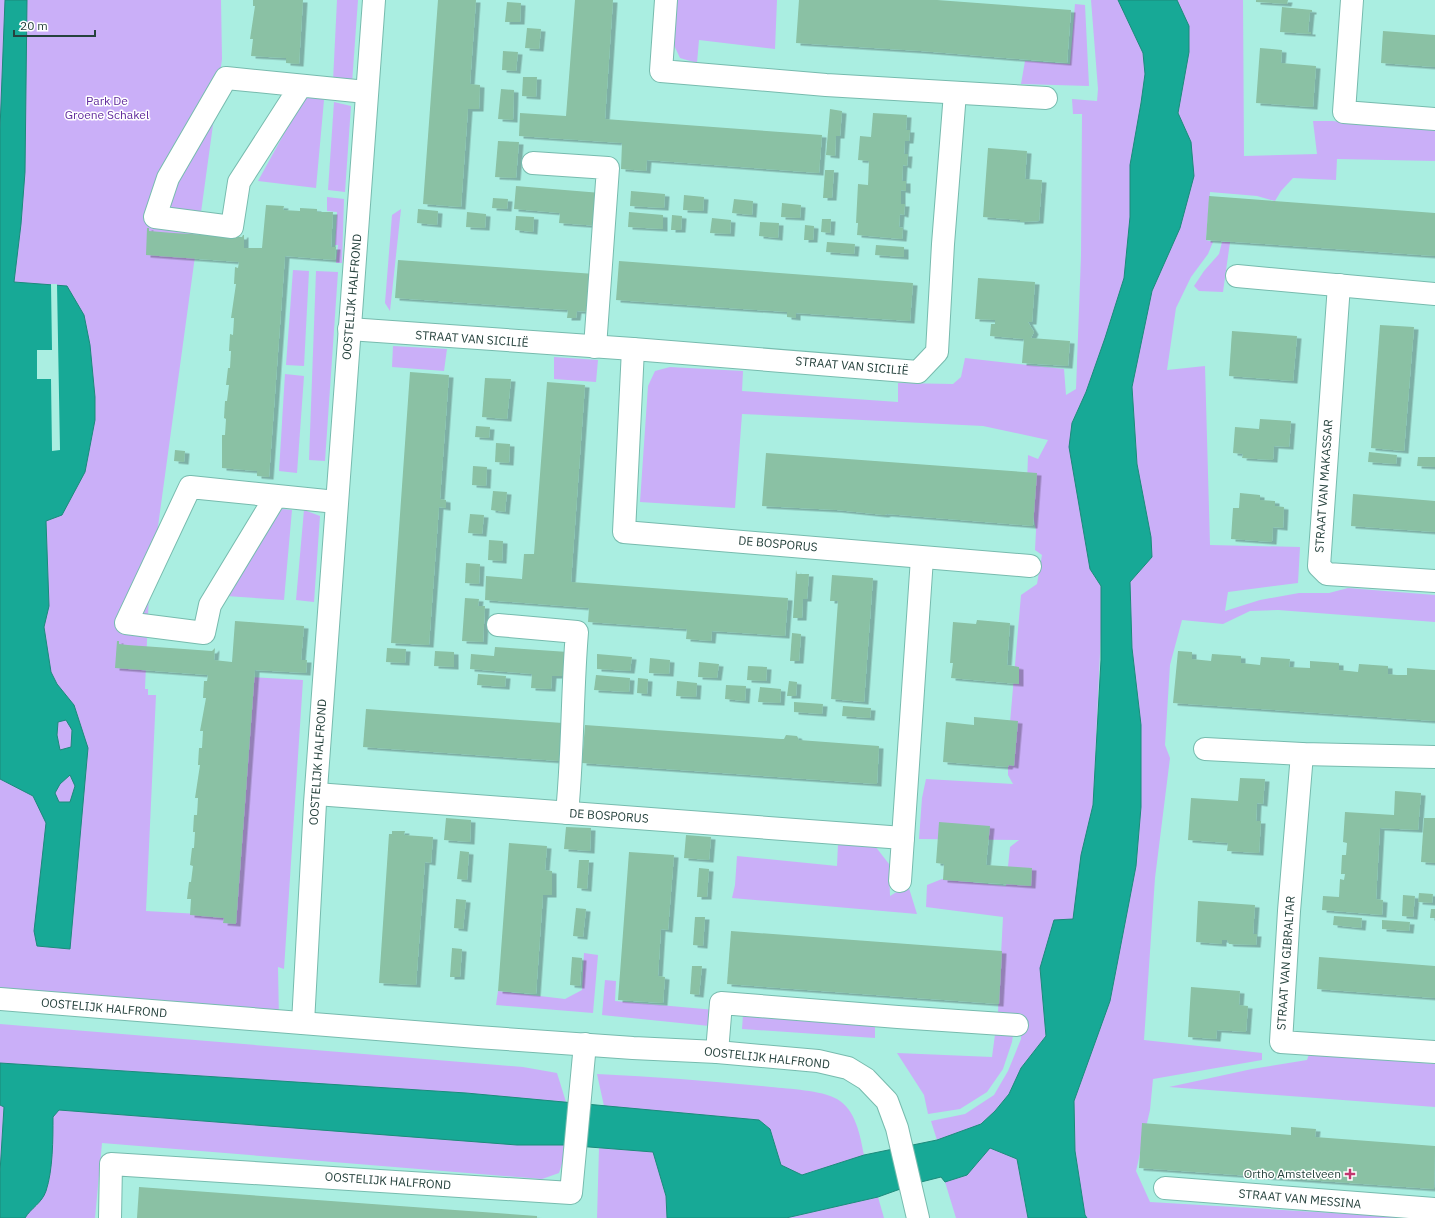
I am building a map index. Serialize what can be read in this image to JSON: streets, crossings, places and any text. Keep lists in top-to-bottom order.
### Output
{
  "streets": {
    "street": [
      "OOSTELIJK HALFROND",
      "STRAAT VAN SICILIË",
      "STRAAT VAN MAKASSAR",
      "DE BOSPORUS",
      "STRAAT VAN GIBRALTAR",
      "STRAAT VAN MESSINA"
    ]
  },
  "crossings": [
    ["OOSTELIJK HALFROND", "STRAAT VAN SICILIË"],
    ["OOSTELIJK HALFROND", "DE BOSPORUS"],
    ["STRAAT VAN SICILIË", "DE BOSPORUS"]
  ],
  "parks": ["Park De Groene Schakel"],
  "places": {
    "health": ["Ortho Amstelveen"]
  },
  "scale_bar": "20 m"
}
